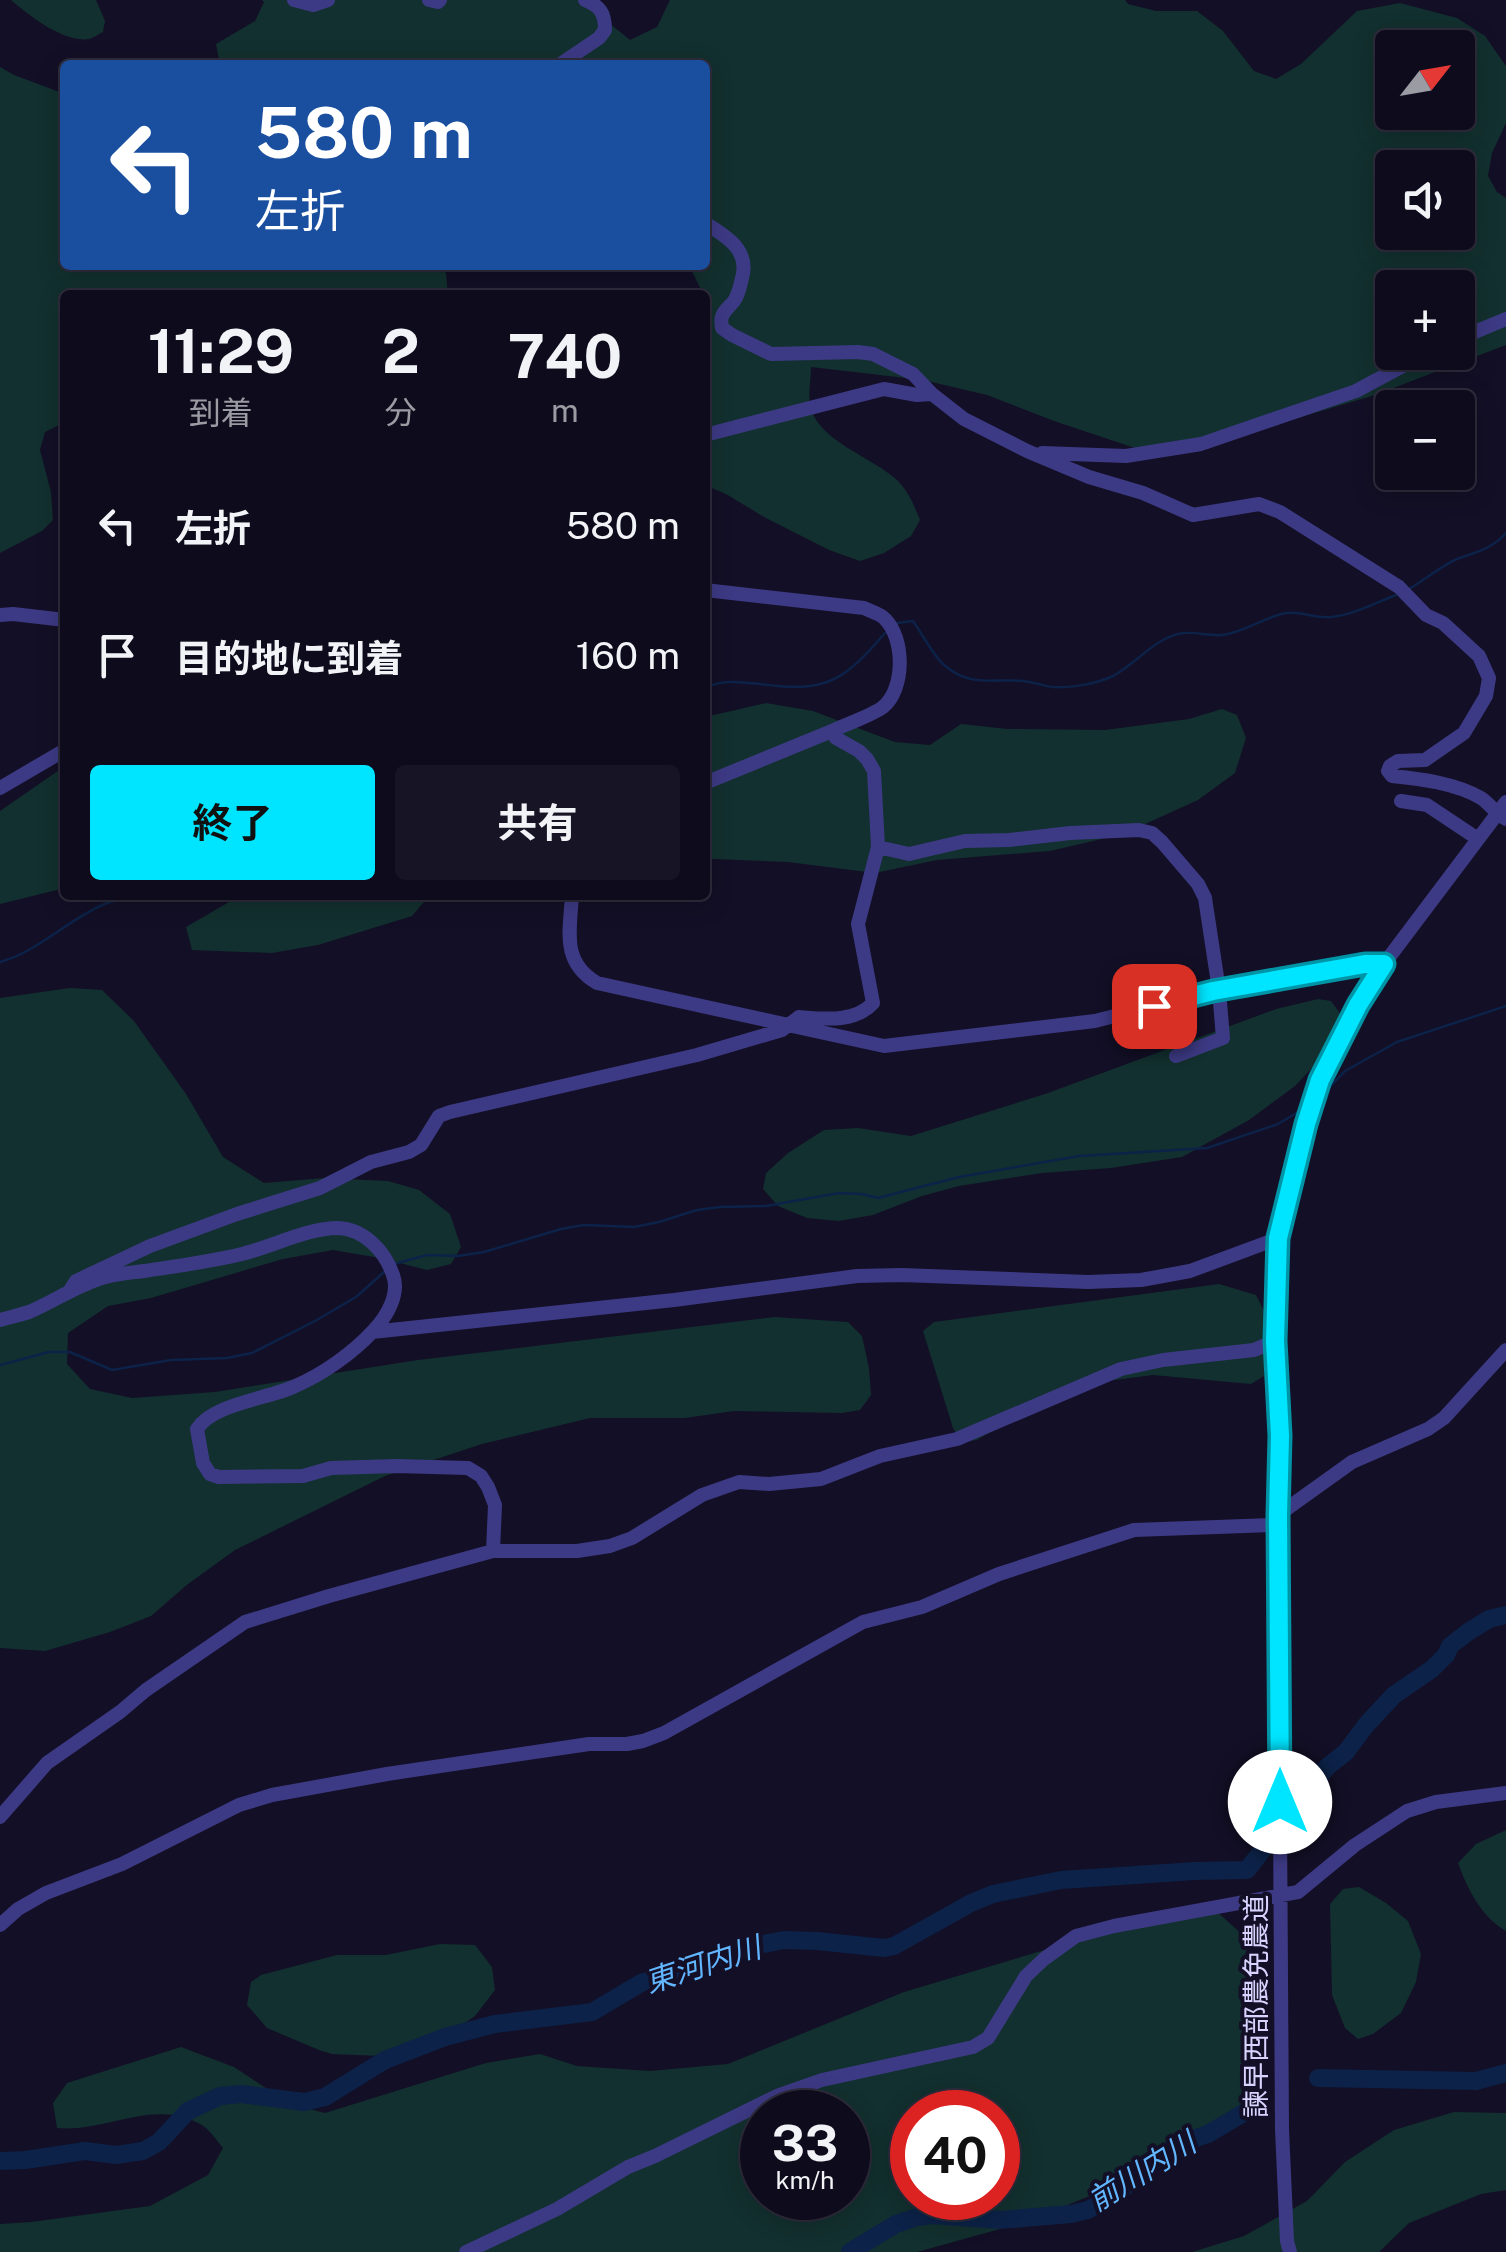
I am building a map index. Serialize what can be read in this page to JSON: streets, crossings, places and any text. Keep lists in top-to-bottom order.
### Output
{
  "streets": {
    "street": ["諫早西部農免農道"]
  },
  "water": ["東河内川", "前川内川"],
  "north": "top right",
  "page": {
    "map_buttons": ["+", "−"],
    "turn": ["580 m", "左折"],
    "eta": [
      "11:29",
      "到着",
      "2",
      "分",
      "740",
      "m"
    ],
    "list": [
      {
        "name": "左折",
        "value": "580 m"
      },
      {
        "name": "目的地に到着",
        "value": "160 m"
      }
    ],
    "buttons": ["終了", "共有"],
    "speed": "33 km/h",
    "limit": "40"
  }
}
